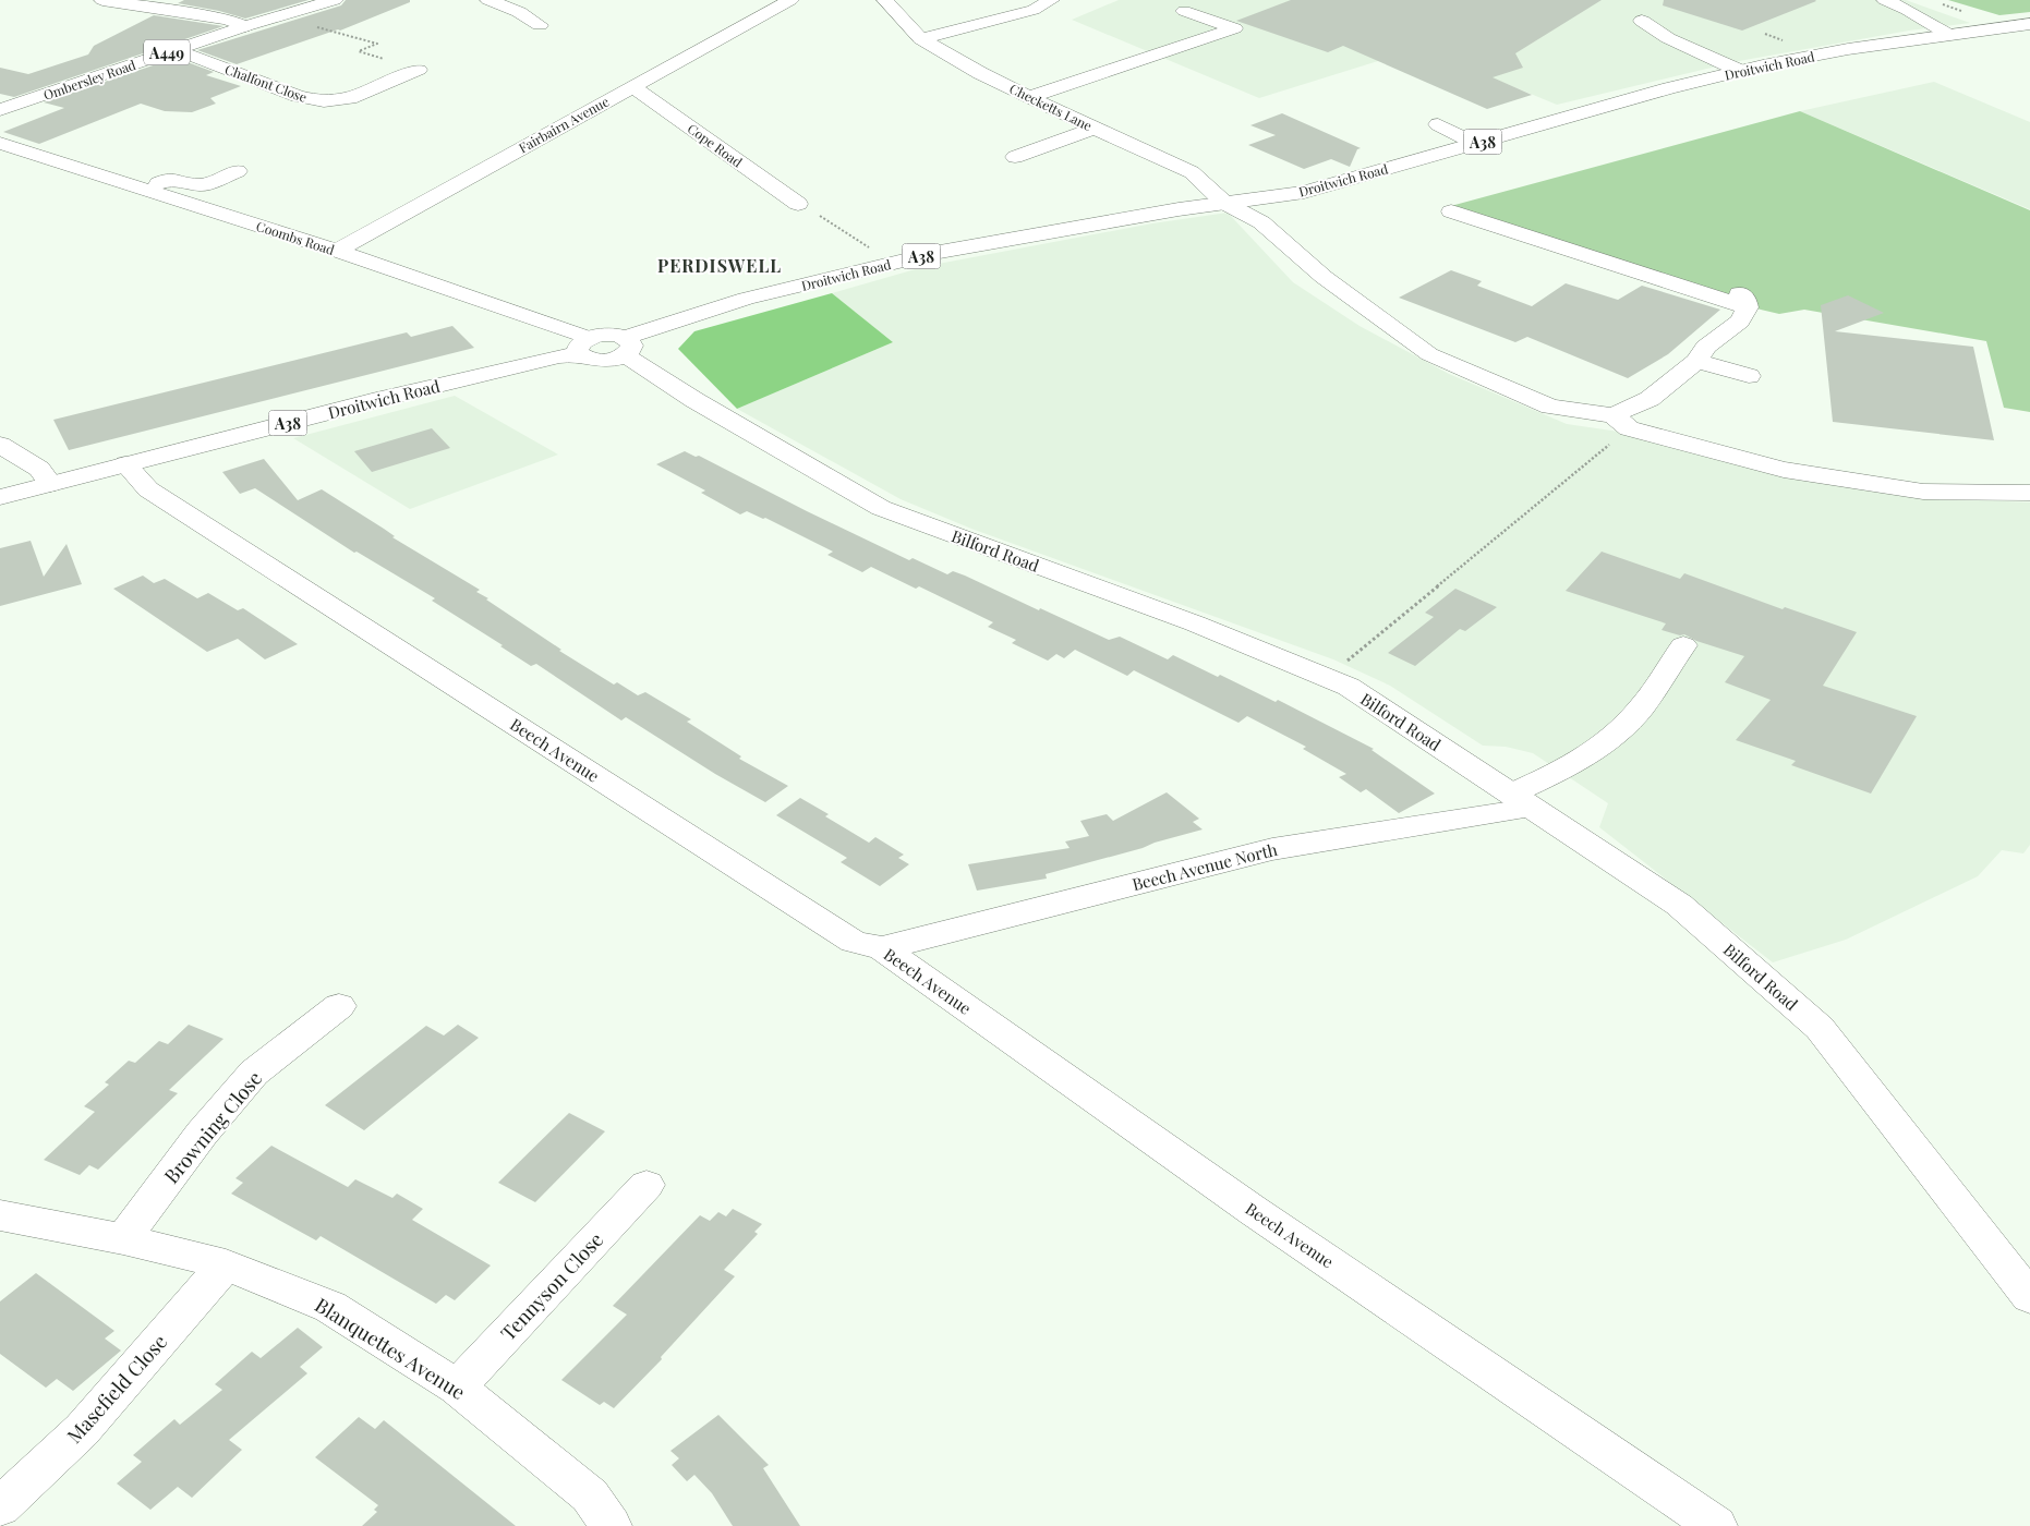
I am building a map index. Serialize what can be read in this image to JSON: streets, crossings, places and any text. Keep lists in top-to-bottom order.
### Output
{
  "streets": {
    "street": [
      "A449",
      "Droitwich Road",
      "Ombersley Road",
      "Chalfont Close",
      "Checketts Lane",
      "Fairbairn Avenue",
      "A38",
      "Cope Road",
      "Coombs Road",
      "Bilford Road",
      "Beech Avenue",
      "Beech Avenue North",
      "Browning Close",
      "Tennyson Close",
      "Blanquettes Avenue",
      "Masefield Close"
    ]
  },
  "crossings": [
    ["Droitwich Road", "Checketts Lane"],
    ["Droitwich Road", "Coombs Road"],
    ["Droitwich Road", "Bilford Road"],
    ["Droitwich Road", "Beech Avenue"],
    ["Ombersley Road", "Chalfont Close"],
    ["Fairbairn Avenue", "Cope Road"],
    ["Fairbairn Avenue", "Coombs Road"],
    ["Bilford Road", "Beech Avenue North"],
    ["Beech Avenue", "Beech Avenue North"],
    ["Browning Close", "Blanquettes Avenue"],
    ["Tennyson Close", "Blanquettes Avenue"],
    ["Blanquettes Avenue", "Masefield Close"]
  ],
  "districts": ["PERDISWELL"]
}
